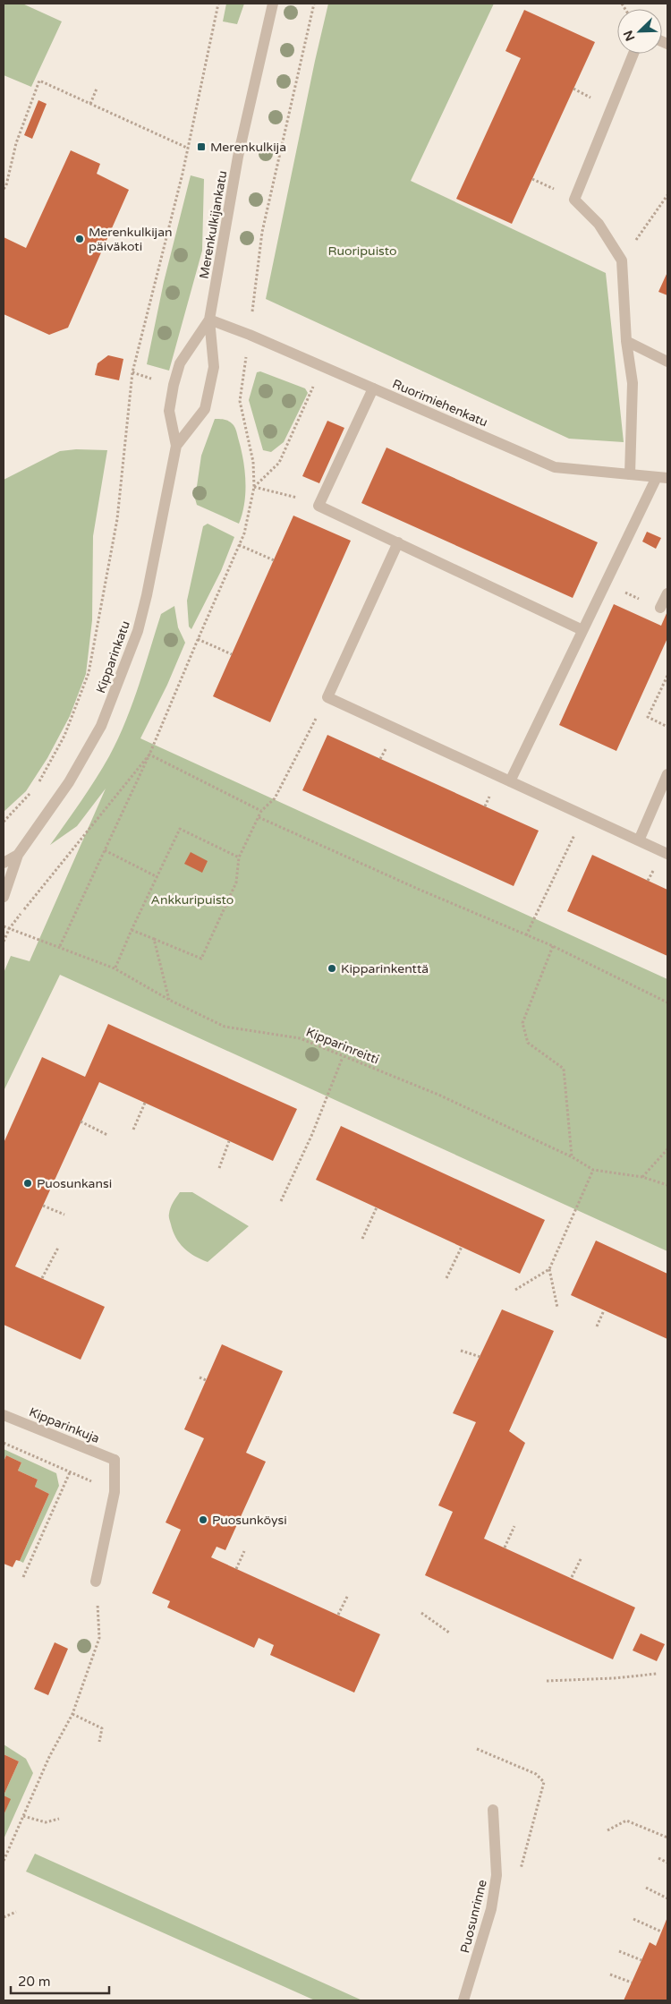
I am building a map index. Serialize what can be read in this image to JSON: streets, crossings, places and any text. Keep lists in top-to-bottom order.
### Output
{
  "streets": {
    "street": [
      "Merenkulkijankatu",
      "Ruorimiehenkatu",
      "Kipparinkatu",
      "Kipparinkuja",
      "Puosunrinne"
    ],
    "path": ["Kipparinreitti"]
  },
  "crossings": [
    ["Merenkulkijankatu", "Ruorimiehenkatu"],
    ["Merenkulkijankatu", "Kipparinkatu"],
    ["Ruorimiehenkatu", "Kipparinkatu"]
  ],
  "parks": ["Ruoripuisto", "Ankkuripuisto"],
  "places": {
    "transit": ["Merenkulkija"],
    "other": [
      "Merenkulkijan päiväkoti",
      "Kipparinkenttä",
      "Puosunkansi",
      "Puosunköysi"
    ]
  },
  "scale_bar": "20 m",
  "north": "bottom left"
}
